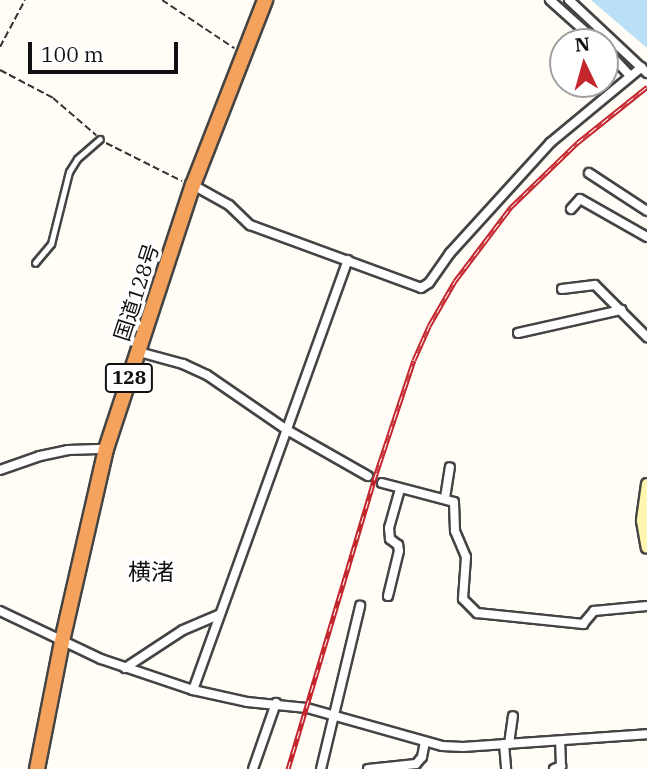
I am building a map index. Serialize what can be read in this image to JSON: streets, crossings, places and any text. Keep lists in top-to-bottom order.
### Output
{
  "streets": {
    "highway": ["国道128号", "128"]
  },
  "districts": ["横渚"],
  "scale_bar": "100 m",
  "north": "top"
}
